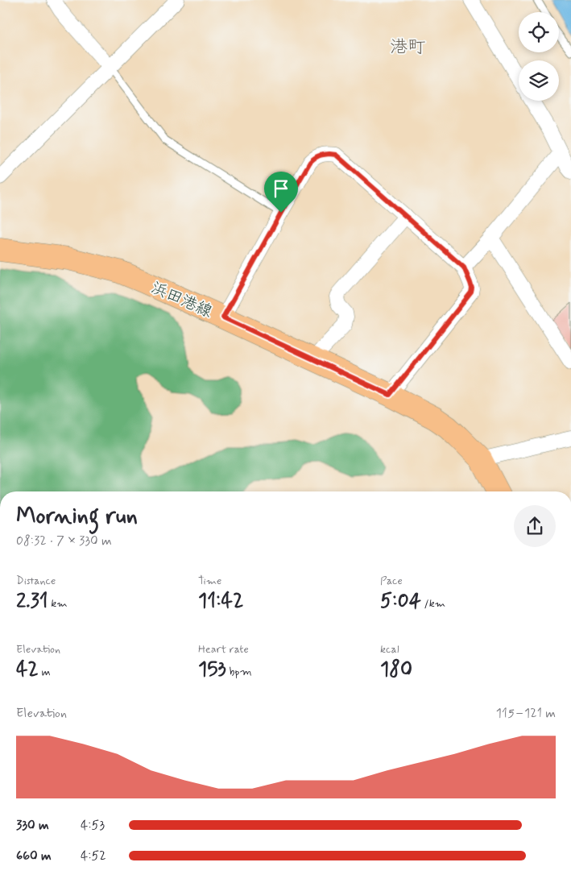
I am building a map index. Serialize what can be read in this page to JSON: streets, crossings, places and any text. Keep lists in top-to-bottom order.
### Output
{
  "streets": {
    "main road": ["浜田港線"]
  },
  "districts": ["港町"],
  "page": {
    "heading": ["Morning run", "08:32 · 7 × 330 m"],
    "stats": [
      ["Distance", "2.31 km"],
      ["Time", "11:42"],
      ["Pace", "5:04 /km"],
      ["Elevation", "42 m"],
      ["Heart rate", "153 bpm"],
      ["kcal", "180"]
    ],
    "chart": ["Elevation", "115–121 m"],
    "list": [
      {
        "name": "330 m",
        "note": "4:53"
      },
      {
        "name": "660 m",
        "note": "4:52"
      }
    ]
  }
}
